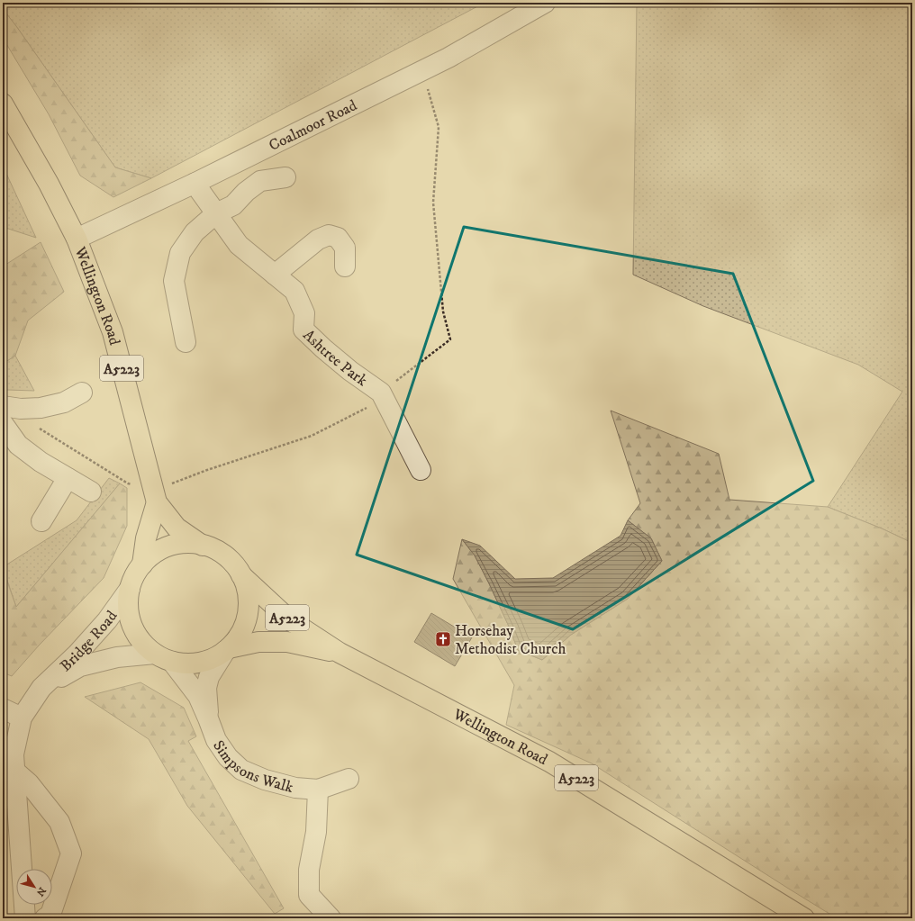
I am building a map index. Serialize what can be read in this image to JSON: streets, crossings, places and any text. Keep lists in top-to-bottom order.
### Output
{
  "streets": {
    "main road": ["Wellington Road", "A5223"],
    "street": [
      "Coalmoor Road",
      "Ashtree Park",
      "Bridge Road",
      "Simpsons Walk"
    ]
  },
  "crossings": [
    ["Coalmoor Road", "Wellington Road"],
    ["Coalmoor Road", "Ashtree Park"],
    ["Wellington Road", "Bridge Road"],
    ["Wellington Road", "Simpsons Walk"],
    ["Bridge Road", "Simpsons Walk"]
  ],
  "places": {
    "church": ["Horsehay Methodist Church"]
  },
  "north": "bottom right"
}
